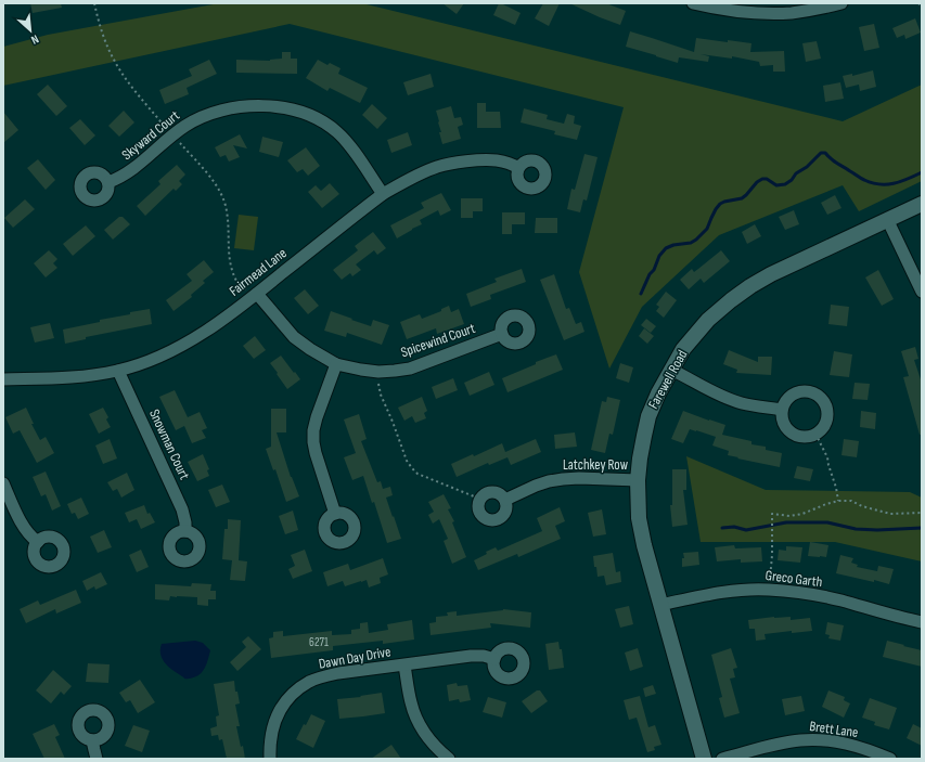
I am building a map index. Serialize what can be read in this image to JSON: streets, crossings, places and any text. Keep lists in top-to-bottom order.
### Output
{
  "streets": {
    "street": [
      "Skyward Court",
      "Fairmead Lane",
      "Spicewind Court",
      "Farewell Road",
      "Snowman Court",
      "Latchkey Row",
      "Greco Garth",
      "Dawn Day Drive",
      "Brett Lane"
    ]
  },
  "crossings": [
    ["Skyward Court", "Fairmead Lane"],
    ["Fairmead Lane", "Spicewind Court"],
    ["Fairmead Lane", "Snowman Court"],
    ["Farewell Road", "Latchkey Row"],
    ["Farewell Road", "Greco Garth"]
  ],
  "house_numbers": ["6271"],
  "north": "bottom right"
}
